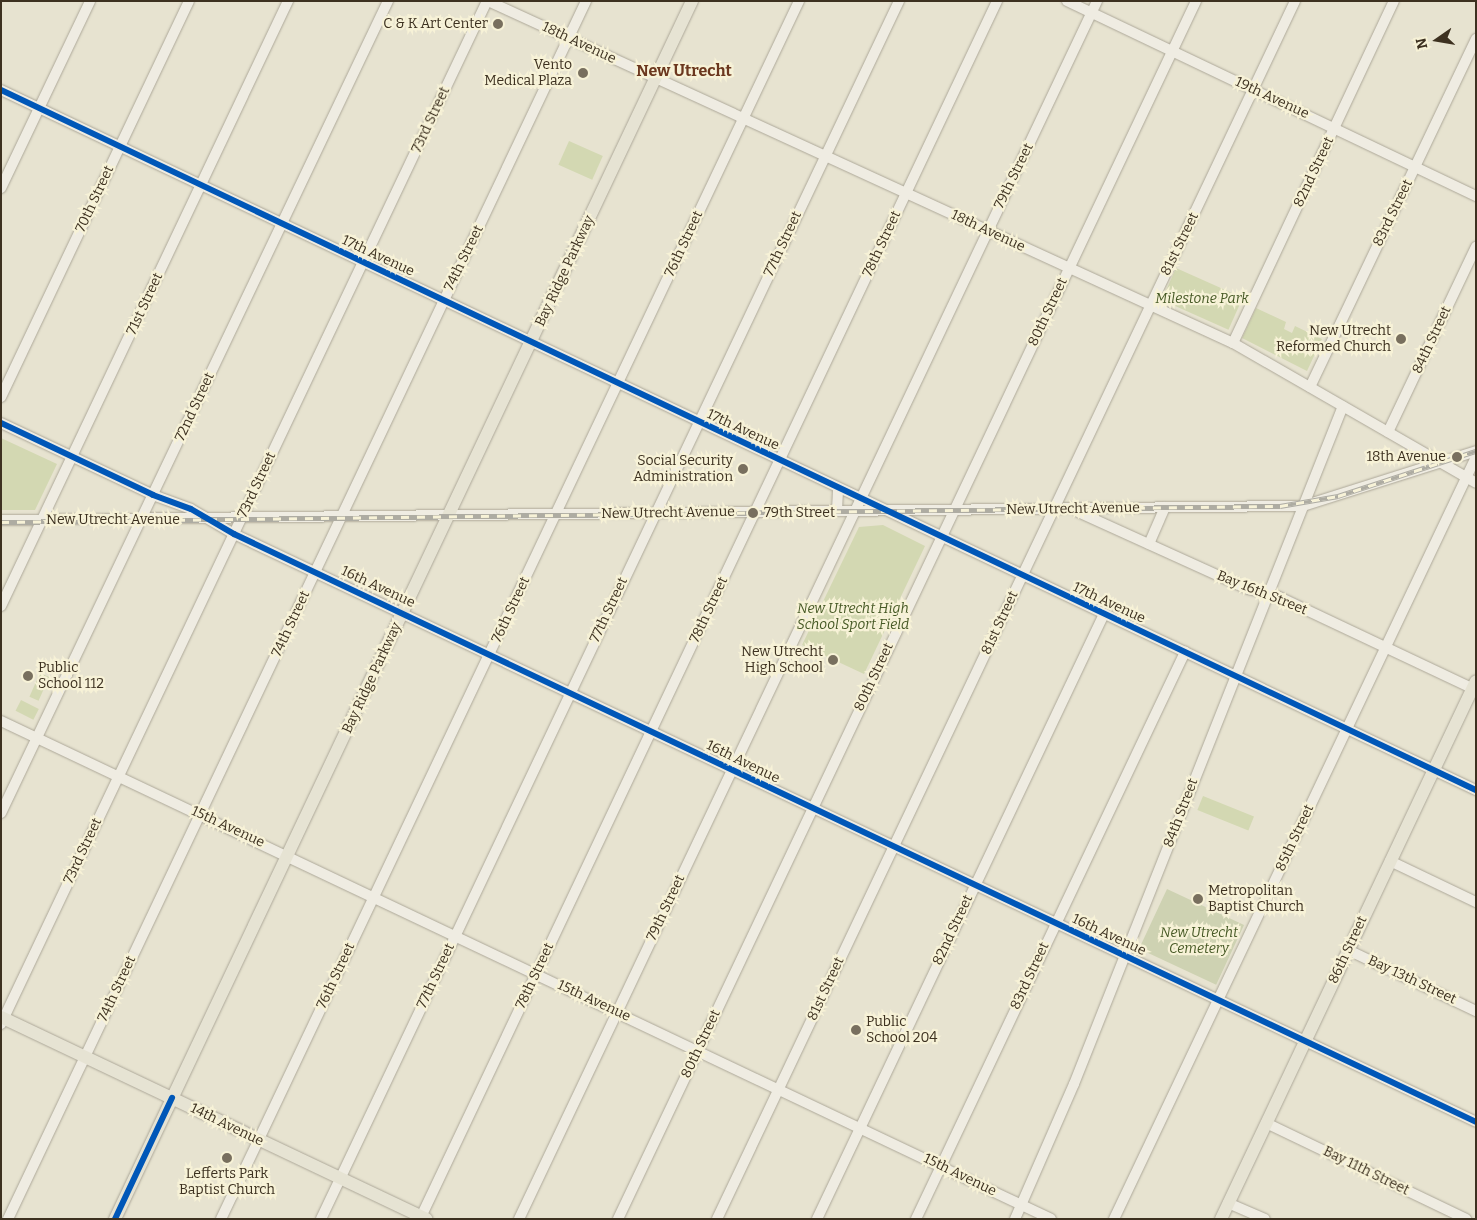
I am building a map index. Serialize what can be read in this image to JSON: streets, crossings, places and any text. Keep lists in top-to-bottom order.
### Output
{
  "streets": {
    "main road": ["Bay Ridge Parkway", "86th Street", "14th Avenue"],
    "street": [
      "18th Avenue",
      "19th Avenue",
      "73rd Street",
      "82nd Street",
      "79th Street",
      "70th Street",
      "83rd Street",
      "76th Street",
      "77th Street",
      "78th Street",
      "81st Street",
      "17th Avenue",
      "74th Street",
      "71st Street",
      "80th Street",
      "84th Street",
      "72nd Street",
      "New Utrecht Avenue",
      "16th Avenue",
      "Bay 16th Street",
      "15th Avenue",
      "85th Street",
      "Bay 13th Street",
      "Bay 11th Street"
    ]
  },
  "crossings": [
    ["18th Avenue", "73rd Street"],
    ["18th Avenue", "82nd Street"],
    ["18th Avenue", "79th Street"],
    ["18th Avenue", "83rd Street"],
    ["18th Avenue", "76th Street"],
    ["18th Avenue", "77th Street"],
    ["18th Avenue", "78th Street"],
    ["18th Avenue", "81st Street"],
    ["18th Avenue", "74th Street"],
    ["18th Avenue", "Bay Ridge Parkway"],
    ["18th Avenue", "80th Street"],
    ["18th Avenue", "84th Street"],
    ["18th Avenue", "New Utrecht Avenue"],
    ["18th Avenue", "85th Street"],
    ["19th Avenue", "82nd Street"],
    ["19th Avenue", "79th Street"],
    ["19th Avenue", "83rd Street"],
    ["19th Avenue", "81st Street"],
    ["19th Avenue", "80th Street"],
    ["73rd Street", "17th Avenue"],
    ["73rd Street", "New Utrecht Avenue"],
    ["73rd Street", "16th Avenue"],
    ["73rd Street", "15th Avenue"],
    ["73rd Street", "14th Avenue"],
    ["82nd Street", "17th Avenue"],
    ["82nd Street", "16th Avenue"],
    ["82nd Street", "15th Avenue"],
    ["79th Street", "17th Avenue"],
    ["79th Street", "New Utrecht Avenue"],
    ["79th Street", "16th Avenue"],
    ["79th Street", "15th Avenue"],
    ["70th Street", "17th Avenue"],
    ["83rd Street", "17th Avenue"],
    ["83rd Street", "16th Avenue"],
    ["83rd Street", "15th Avenue"],
    ["76th Street", "17th Avenue"],
    ["76th Street", "New Utrecht Avenue"],
    ["76th Street", "16th Avenue"],
    ["76th Street", "15th Avenue"],
    ["76th Street", "14th Avenue"],
    ["77th Street", "17th Avenue"],
    ["77th Street", "New Utrecht Avenue"],
    ["77th Street", "16th Avenue"],
    ["77th Street", "15th Avenue"],
    ["77th Street", "14th Avenue"],
    ["78th Street", "17th Avenue"],
    ["78th Street", "New Utrecht Avenue"],
    ["78th Street", "16th Avenue"],
    ["78th Street", "15th Avenue"],
    ["78th Street", "14th Avenue"],
    ["81st Street", "17th Avenue"],
    ["81st Street", "New Utrecht Avenue"],
    ["81st Street", "16th Avenue"],
    ["81st Street", "15th Avenue"],
    ["17th Avenue", "74th Street"],
    ["17th Avenue", "Bay Ridge Parkway"],
    ["17th Avenue", "71st Street"],
    ["17th Avenue", "80th Street"],
    ["17th Avenue", "84th Street"],
    ["17th Avenue", "72nd Street"],
    ["17th Avenue", "New Utrecht Avenue"],
    ["17th Avenue", "85th Street"],
    ["17th Avenue", "86th Street"],
    ["74th Street", "New Utrecht Avenue"],
    ["74th Street", "16th Avenue"],
    ["74th Street", "15th Avenue"],
    ["74th Street", "14th Avenue"],
    ["Bay Ridge Parkway", "New Utrecht Avenue"],
    ["Bay Ridge Parkway", "16th Avenue"],
    ["Bay Ridge Parkway", "15th Avenue"],
    ["Bay Ridge Parkway", "14th Avenue"],
    ["71st Street", "New Utrecht Avenue"],
    ["71st Street", "16th Avenue"],
    ["80th Street", "New Utrecht Avenue"],
    ["80th Street", "16th Avenue"],
    ["80th Street", "15th Avenue"],
    ["84th Street", "New Utrecht Avenue"],
    ["84th Street", "16th Avenue"],
    ["84th Street", "Bay 16th Street"],
    ["84th Street", "15th Avenue"],
    ["72nd Street", "New Utrecht Avenue"],
    ["72nd Street", "16th Avenue"],
    ["72nd Street", "15th Avenue"],
    ["New Utrecht Avenue", "16th Avenue"],
    ["New Utrecht Avenue", "Bay 16th Street"],
    ["16th Avenue", "85th Street"],
    ["16th Avenue", "86th Street"],
    ["Bay 16th Street", "85th Street"],
    ["Bay 16th Street", "86th Street"],
    ["86th Street", "Bay 13th Street"],
    ["86th Street", "Bay 11th Street"]
  ],
  "districts": ["New Utrecht"],
  "parks": ["Milestone Park", "New Utrecht High School Sport Field", "New Utrecht Cemetery"],
  "places": [
    "C & K Art Center",
    "Vento Medical Plaza",
    "New Utrecht Reformed Church",
    "18th Avenue",
    "Social Security Administration",
    "79th Street",
    "New Utrecht High School",
    "Public School 112",
    "Metropolitan Baptist Church",
    "Public School 204",
    "Lefferts Park Baptist Church"
  ],
  "north": "left"
}
